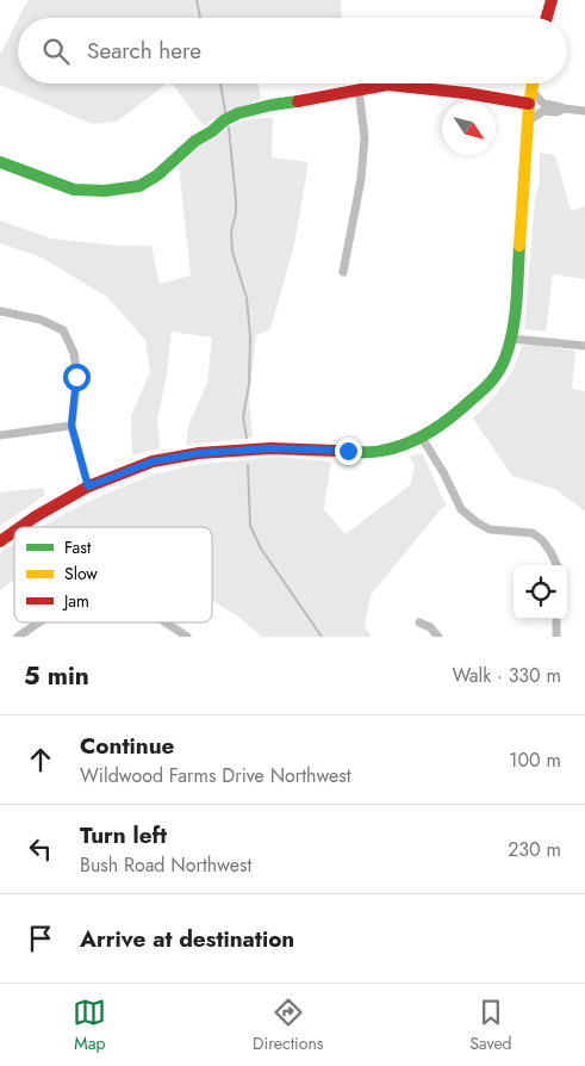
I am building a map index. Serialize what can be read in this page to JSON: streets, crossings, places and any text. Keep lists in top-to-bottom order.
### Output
{
  "legend": ["Fast", "Slow", "Jam"],
  "north": "bottom right",
  "page": {
    "search": "Search here",
    "heading": ["5 min", "Walk · 330 m"],
    "list": [
      ["Continue", "Wildwood Farms Drive Northwest", "100 m"],
      ["Turn left", "Bush Road Northwest", "230 m"],
      "Arrive at destination"
    ],
    "nav": ["Map", "Directions", "Saved"]
  }
}
